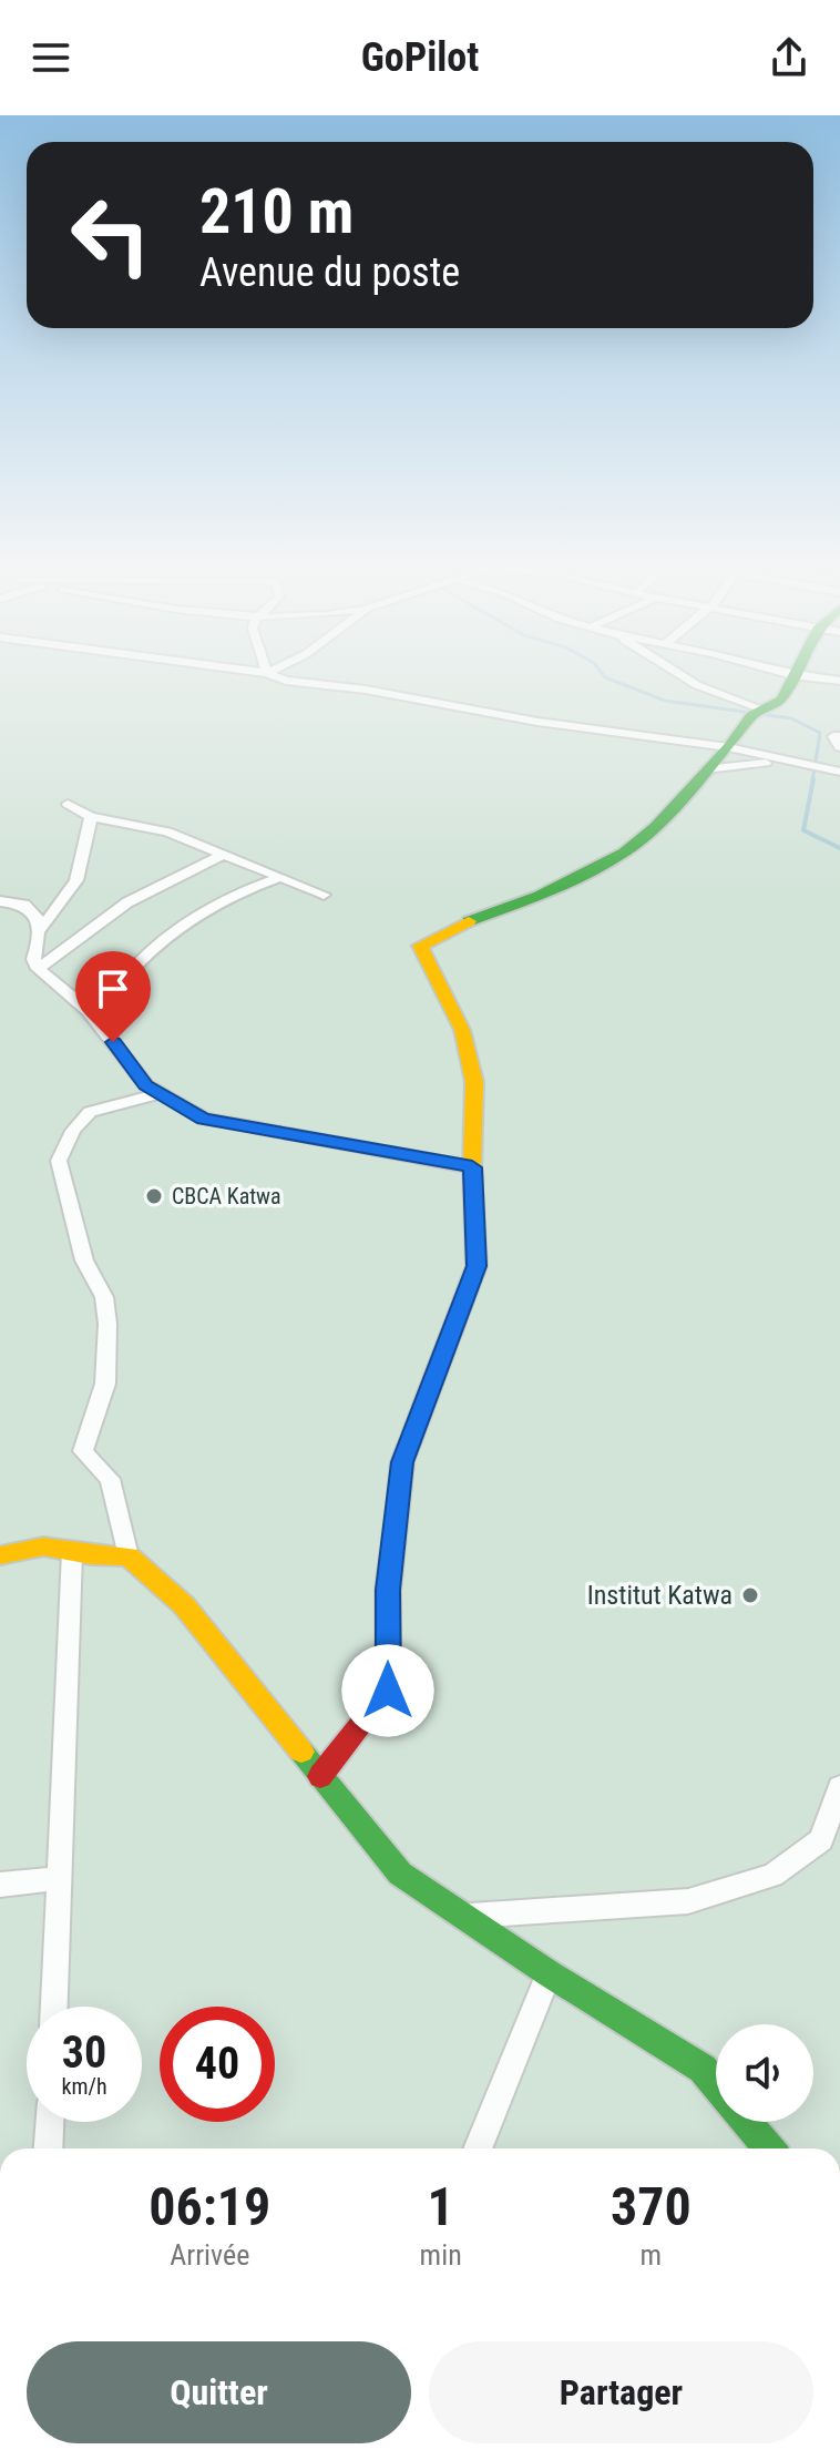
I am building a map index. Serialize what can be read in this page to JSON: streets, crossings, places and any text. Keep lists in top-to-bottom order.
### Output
{
  "places": ["CBCA Katwa", "Institut Katwa"],
  "page": {
    "header": "GoPilot",
    "turn": ["210 m", "Avenue du poste"],
    "speed": "30 km/h",
    "limit": "40",
    "eta": [
      "06:19",
      "Arrivée",
      "1",
      "min",
      "370",
      "m"
    ],
    "buttons": ["Quitter", "Partager"]
  }
}
